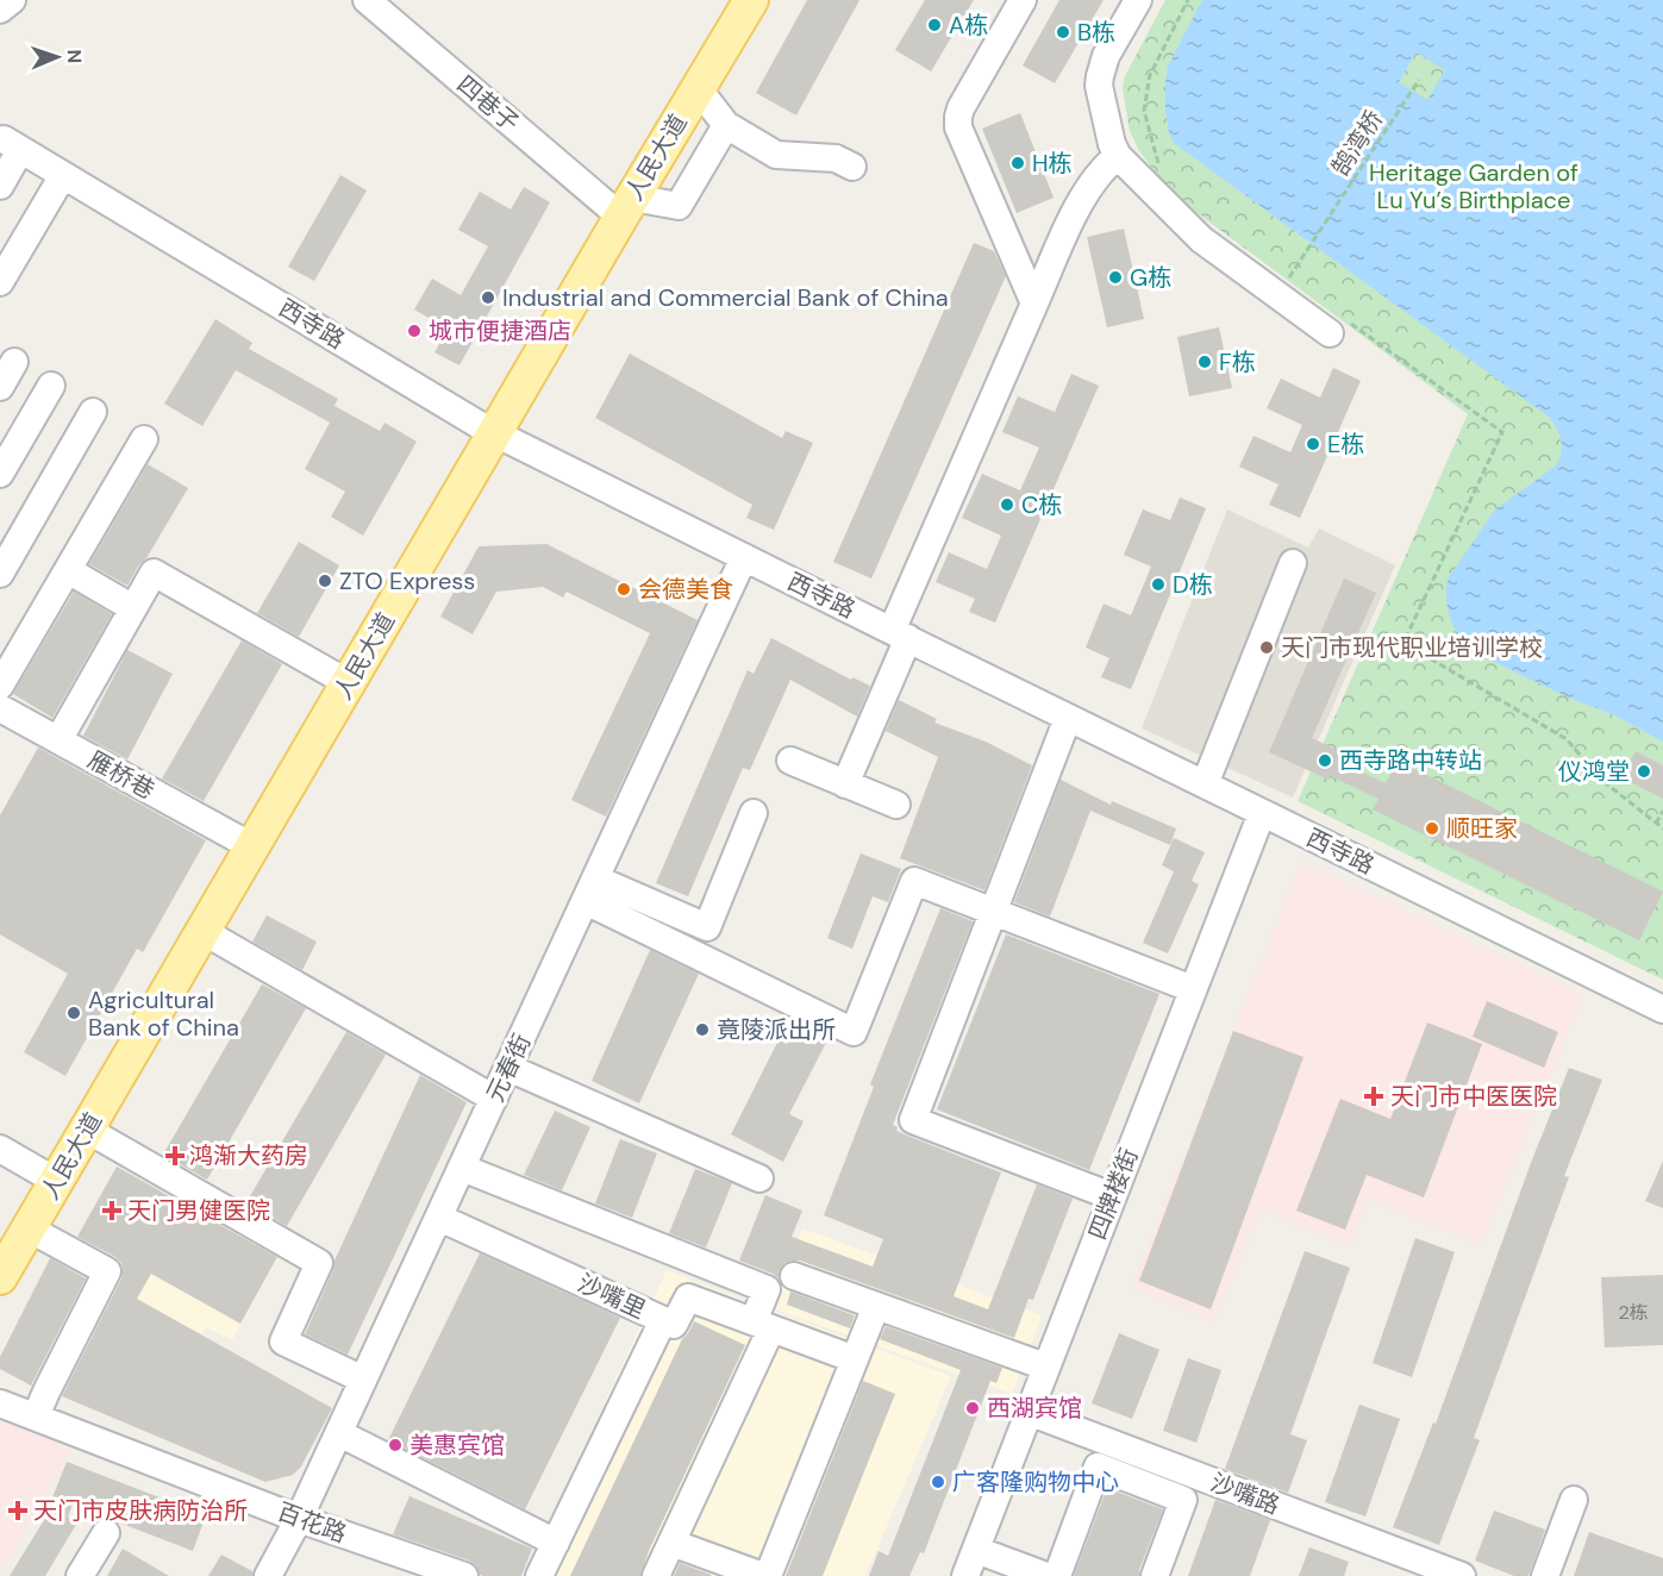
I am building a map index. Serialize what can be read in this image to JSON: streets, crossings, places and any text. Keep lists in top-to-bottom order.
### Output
{
  "streets": {
    "main road": ["人民大道"],
    "street": [
      "四巷子",
      "西寺路",
      "雁桥巷",
      "元春街",
      "四牌楼街",
      "沙嘴里",
      "沙嘴路",
      "百花路"
    ],
    "path": ["鹄湾桥"]
  },
  "crossings": [
    ["四巷子", "人民大道"],
    ["人民大道", "西寺路"],
    ["人民大道", "雁桥巷"],
    ["西寺路", "元春街"],
    ["西寺路", "四牌楼街"],
    ["元春街", "沙嘴里"],
    ["元春街", "百花路"],
    ["四牌楼街", "沙嘴路"]
  ],
  "parks": ["Heritage Garden of Lu Yu’s Birthplace"],
  "places": {
    "other": [
      "A栋",
      "B栋",
      "H栋",
      "G栋",
      "Industrial and Commercial Bank of China",
      "城市便捷酒店",
      "F栋",
      "E栋",
      "C栋",
      "ZTO Express",
      "D栋",
      "会德美食",
      "天门市现代职业培训学校",
      "西寺路中转站",
      "仪鸿堂",
      "顺旺家",
      "Agricultural Bank of China",
      "竟陵派出所",
      "西湖宾馆",
      "美惠宾馆",
      "广客隆购物中心"
    ],
    "health": [
      "天门市中医医院",
      "鸿渐大药房",
      "天门男健医院",
      "天门市皮肤病防治所"
    ]
  },
  "house_numbers": ["2栋"],
  "north": "right"
}
